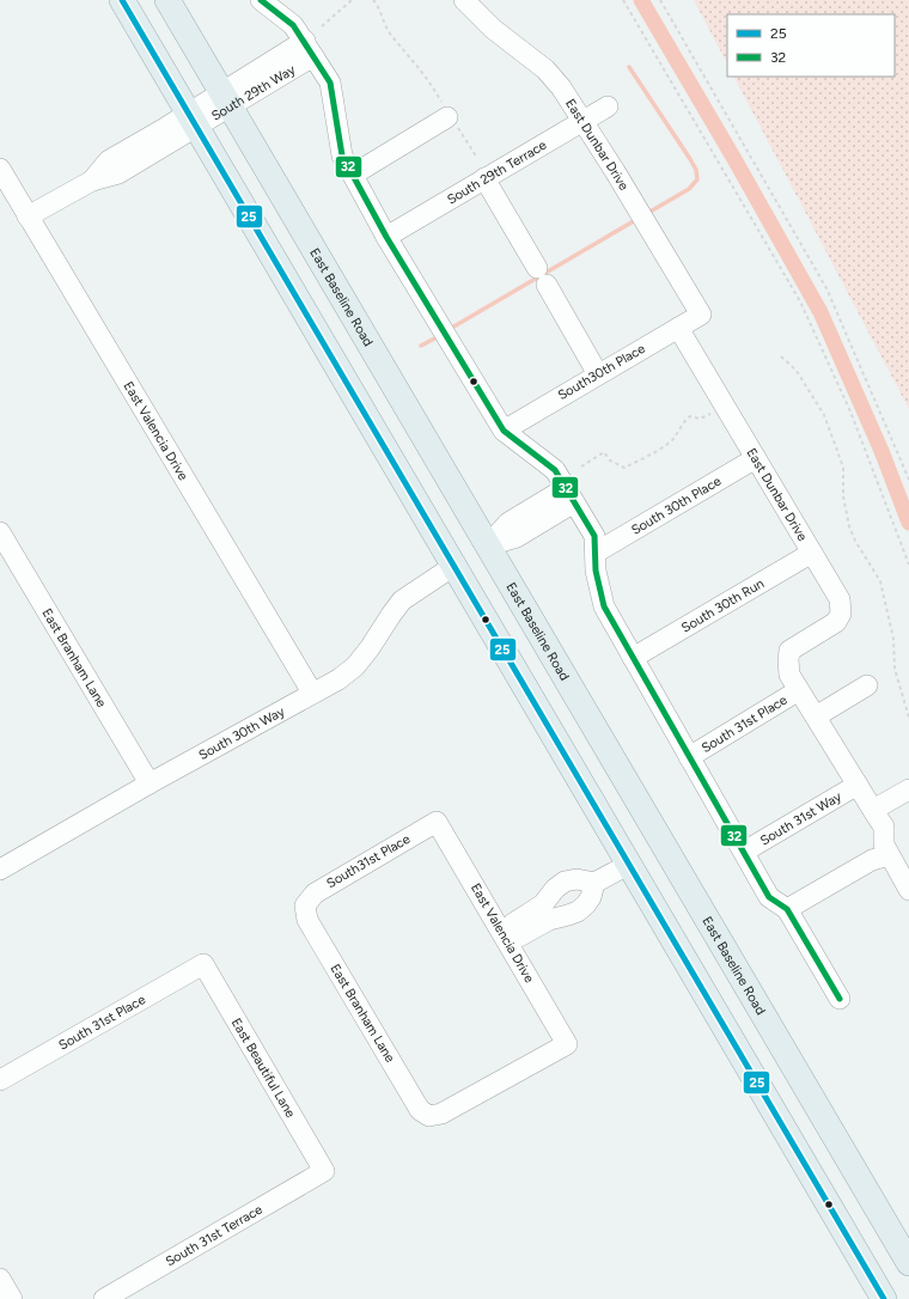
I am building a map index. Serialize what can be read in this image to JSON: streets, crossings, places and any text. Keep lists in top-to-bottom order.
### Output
{
  "streets": {
    "main road": ["East Baseline Road"],
    "street": [
      "South 29th Way",
      "East Dunbar Drive",
      "South 29th Terrace",
      "South30th Place",
      "East Valencia Drive",
      "South 30th Place",
      "South 30th Run",
      "East Branham Lane",
      "South 31st Place",
      "South 30th Way",
      "South 31st Way",
      "South31st Place",
      "East Beautiful Lane",
      "South 31st Terrace"
    ]
  },
  "crossings": [
    ["South 29th Way", "East Baseline Road"],
    ["East Dunbar Drive", "South 29th Terrace"],
    ["East Dunbar Drive", "South30th Place"],
    ["East Dunbar Drive", "South 30th Place"],
    ["East Dunbar Drive", "South 30th Run"],
    ["East Dunbar Drive", "South 31st Place"],
    ["East Valencia Drive", "East Branham Lane"],
    ["East Valencia Drive", "South 30th Way"],
    ["East Valencia Drive", "South31st Place"],
    ["East Branham Lane", "South 30th Way"],
    ["East Branham Lane", "South31st Place"],
    ["South 31st Place", "East Beautiful Lane"],
    ["East Beautiful Lane", "South 31st Terrace"]
  ],
  "lines": ["transit line 25", "transit line 32"],
  "legend": ["25", "32"]
}
